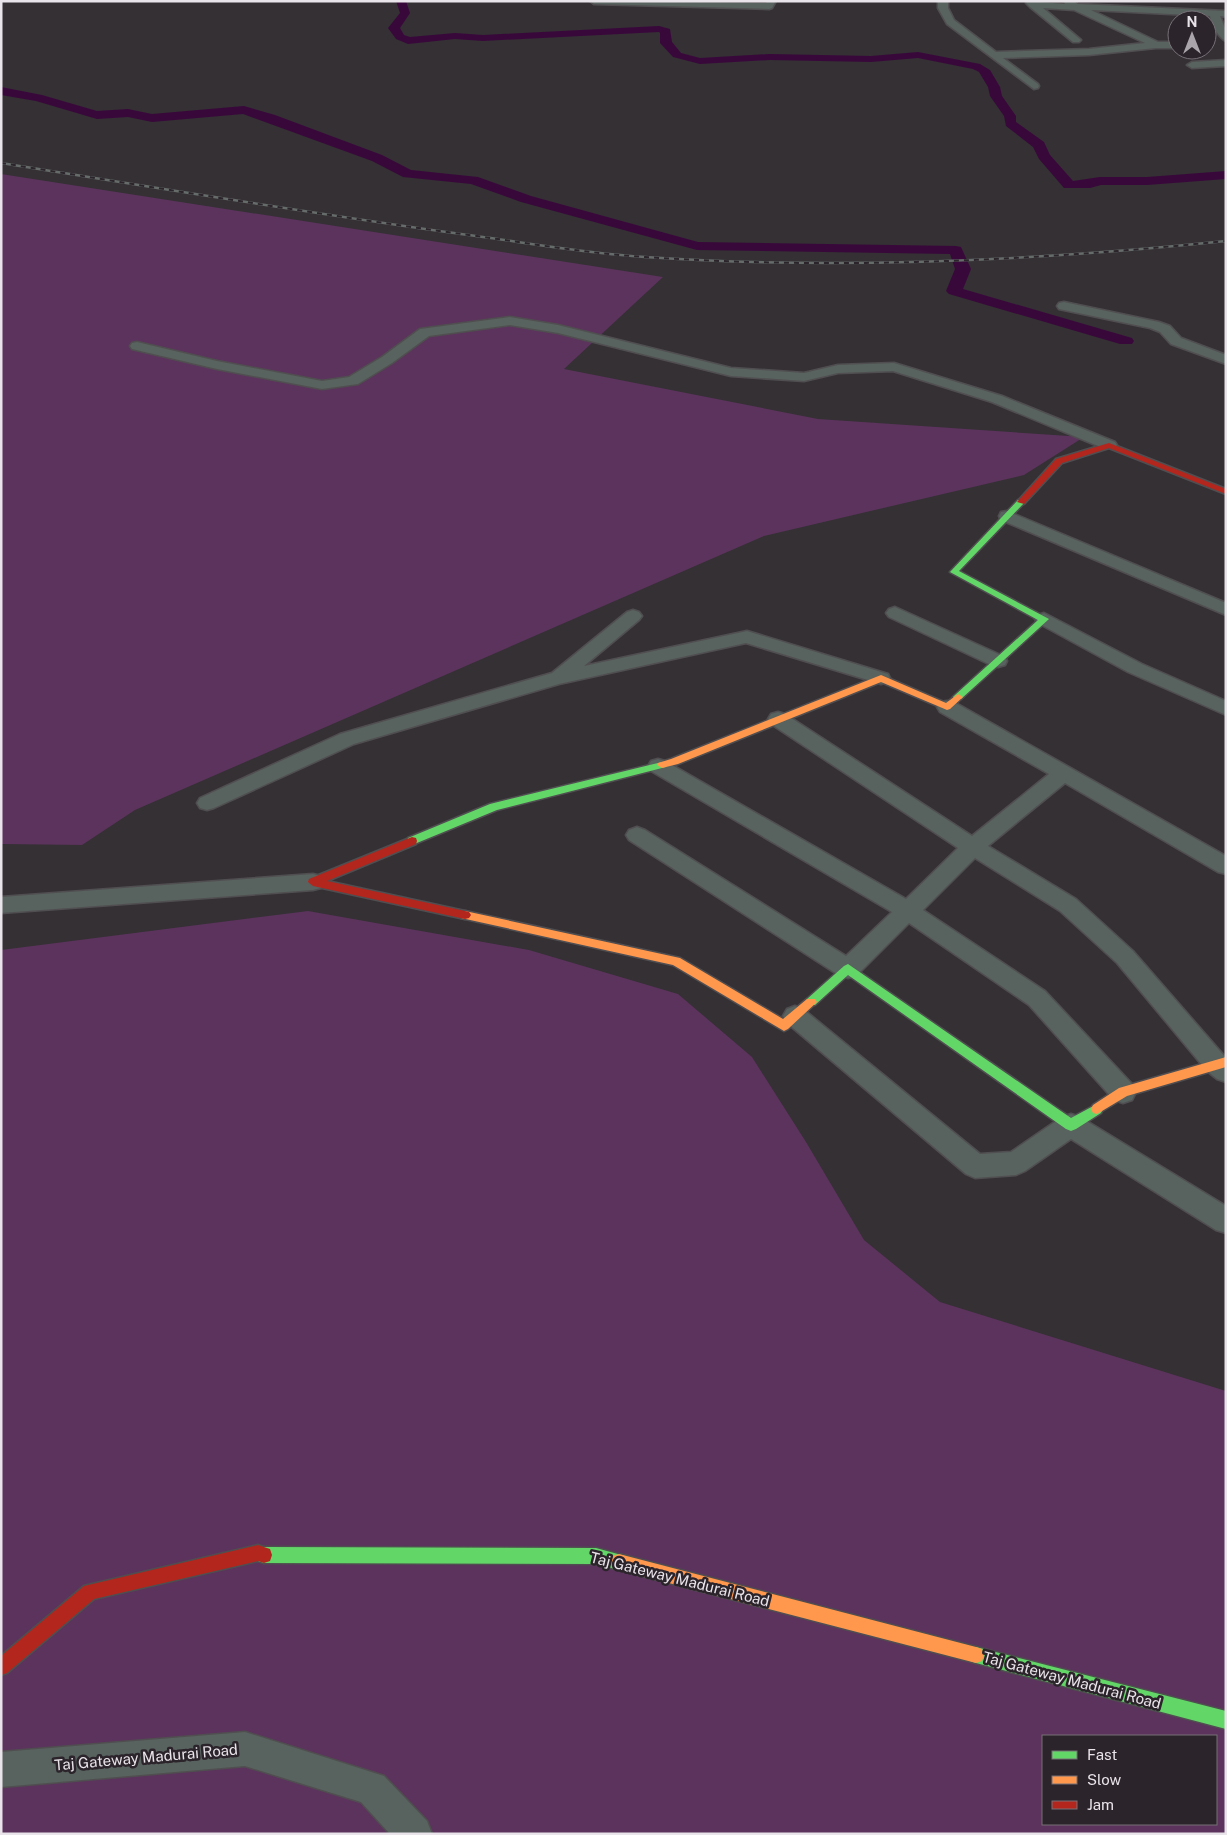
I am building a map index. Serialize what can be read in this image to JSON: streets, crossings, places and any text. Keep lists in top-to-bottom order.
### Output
{
  "streets": {
    "street": ["Taj Gateway Madurai Road"]
  },
  "legend": ["Fast", "Slow", "Jam"],
  "north": "top"
}
